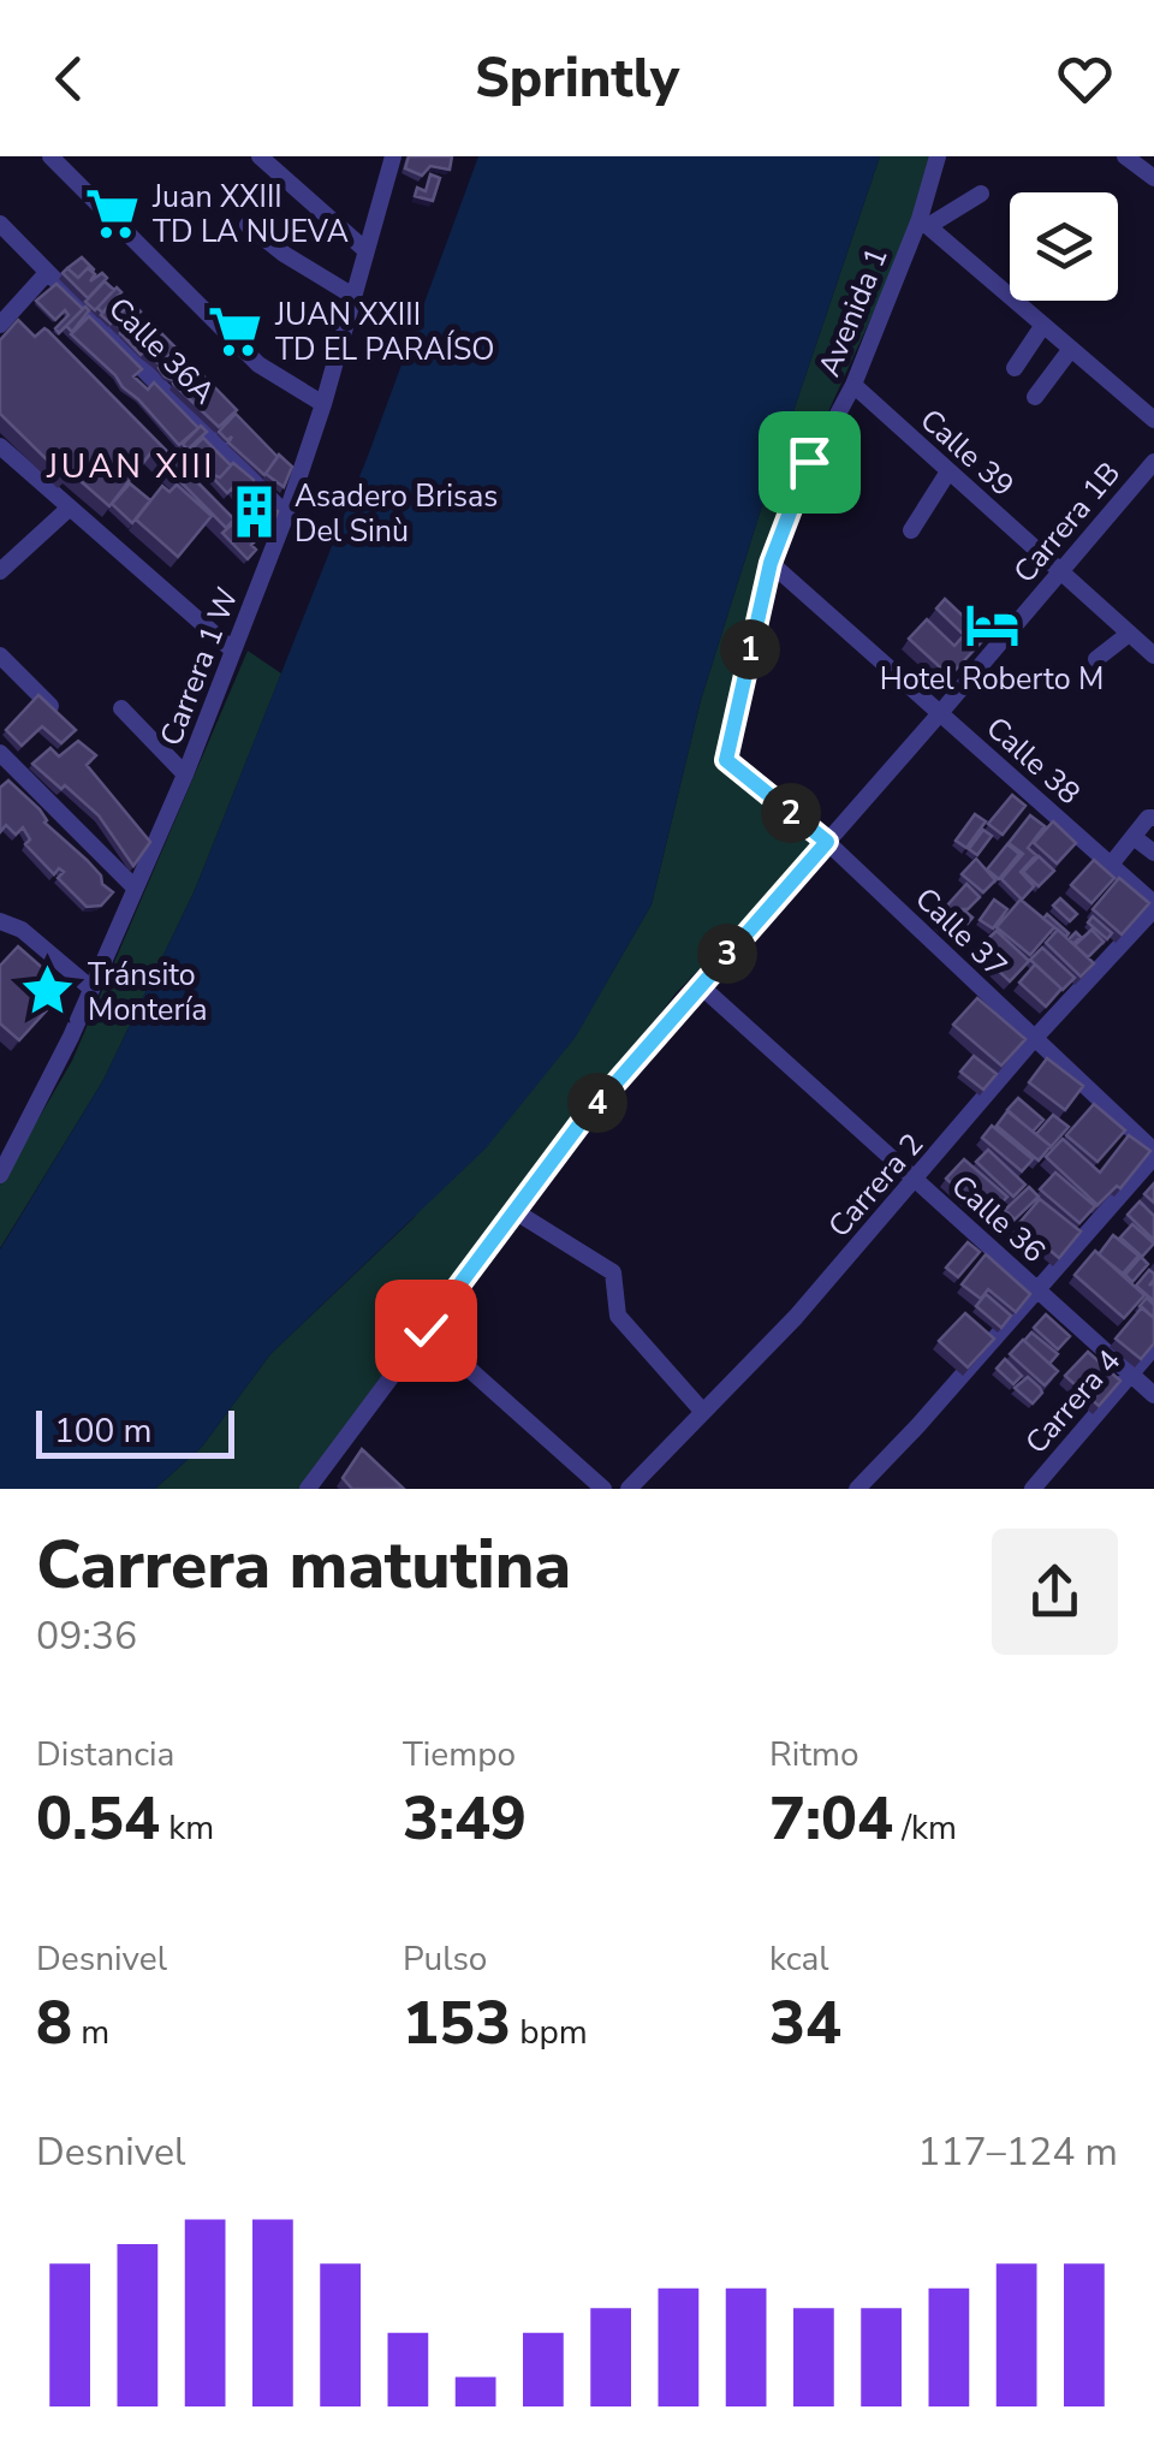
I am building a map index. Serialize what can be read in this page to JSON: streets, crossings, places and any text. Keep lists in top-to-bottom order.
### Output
{
  "streets": {
    "street": [
      "Avenida 1",
      "Calle 36A",
      "Calle 39",
      "Carrera 1B",
      "Carrera 1 W",
      "Calle 38",
      "Calle 37",
      "Carrera 2",
      "Calle 36",
      "Carrera 4"
    ]
  },
  "crossings": [
    ["Avenida 1", "Calle 39"],
    ["Avenida 1", "Calle 38"],
    ["Avenida 1", "Calle 37"],
    ["Calle 36A", "Carrera 1 W"],
    ["Calle 39", "Carrera 1B"],
    ["Carrera 1B", "Calle 38"],
    ["Carrera 1B", "Calle 37"],
    ["Carrera 1B", "Calle 36"],
    ["Calle 38", "Carrera 2"],
    ["Calle 37", "Carrera 2"],
    ["Carrera 2", "Calle 36"],
    ["Calle 36", "Carrera 4"]
  ],
  "districts": ["JUAN XIII"],
  "places": {
    "supermarket": ["Juan XXIII TD LA NUEVA", "JUAN XXIII TD EL PARAÍSO"],
    "building": ["Asadero Brisas Del Sinù"],
    "hotel": ["Hotel Roberto M"],
    "place": ["Tránsito Montería"]
  },
  "scale_bar": "100 m",
  "page": {
    "header": "Sprintly",
    "pins": [
      "1",
      "2",
      "3",
      "4"
    ],
    "scale": "100 m",
    "heading": ["Carrera matutina", "09:36"],
    "stats": [
      ["Distancia", "0.54 km"],
      ["Tiempo", "3:49"],
      ["Ritmo", "7:04 /km"],
      ["Desnivel", "8 m"],
      ["Pulso", "153 bpm"],
      ["kcal", "34"]
    ],
    "chart": ["Desnivel", "117–124 m"]
  }
}
